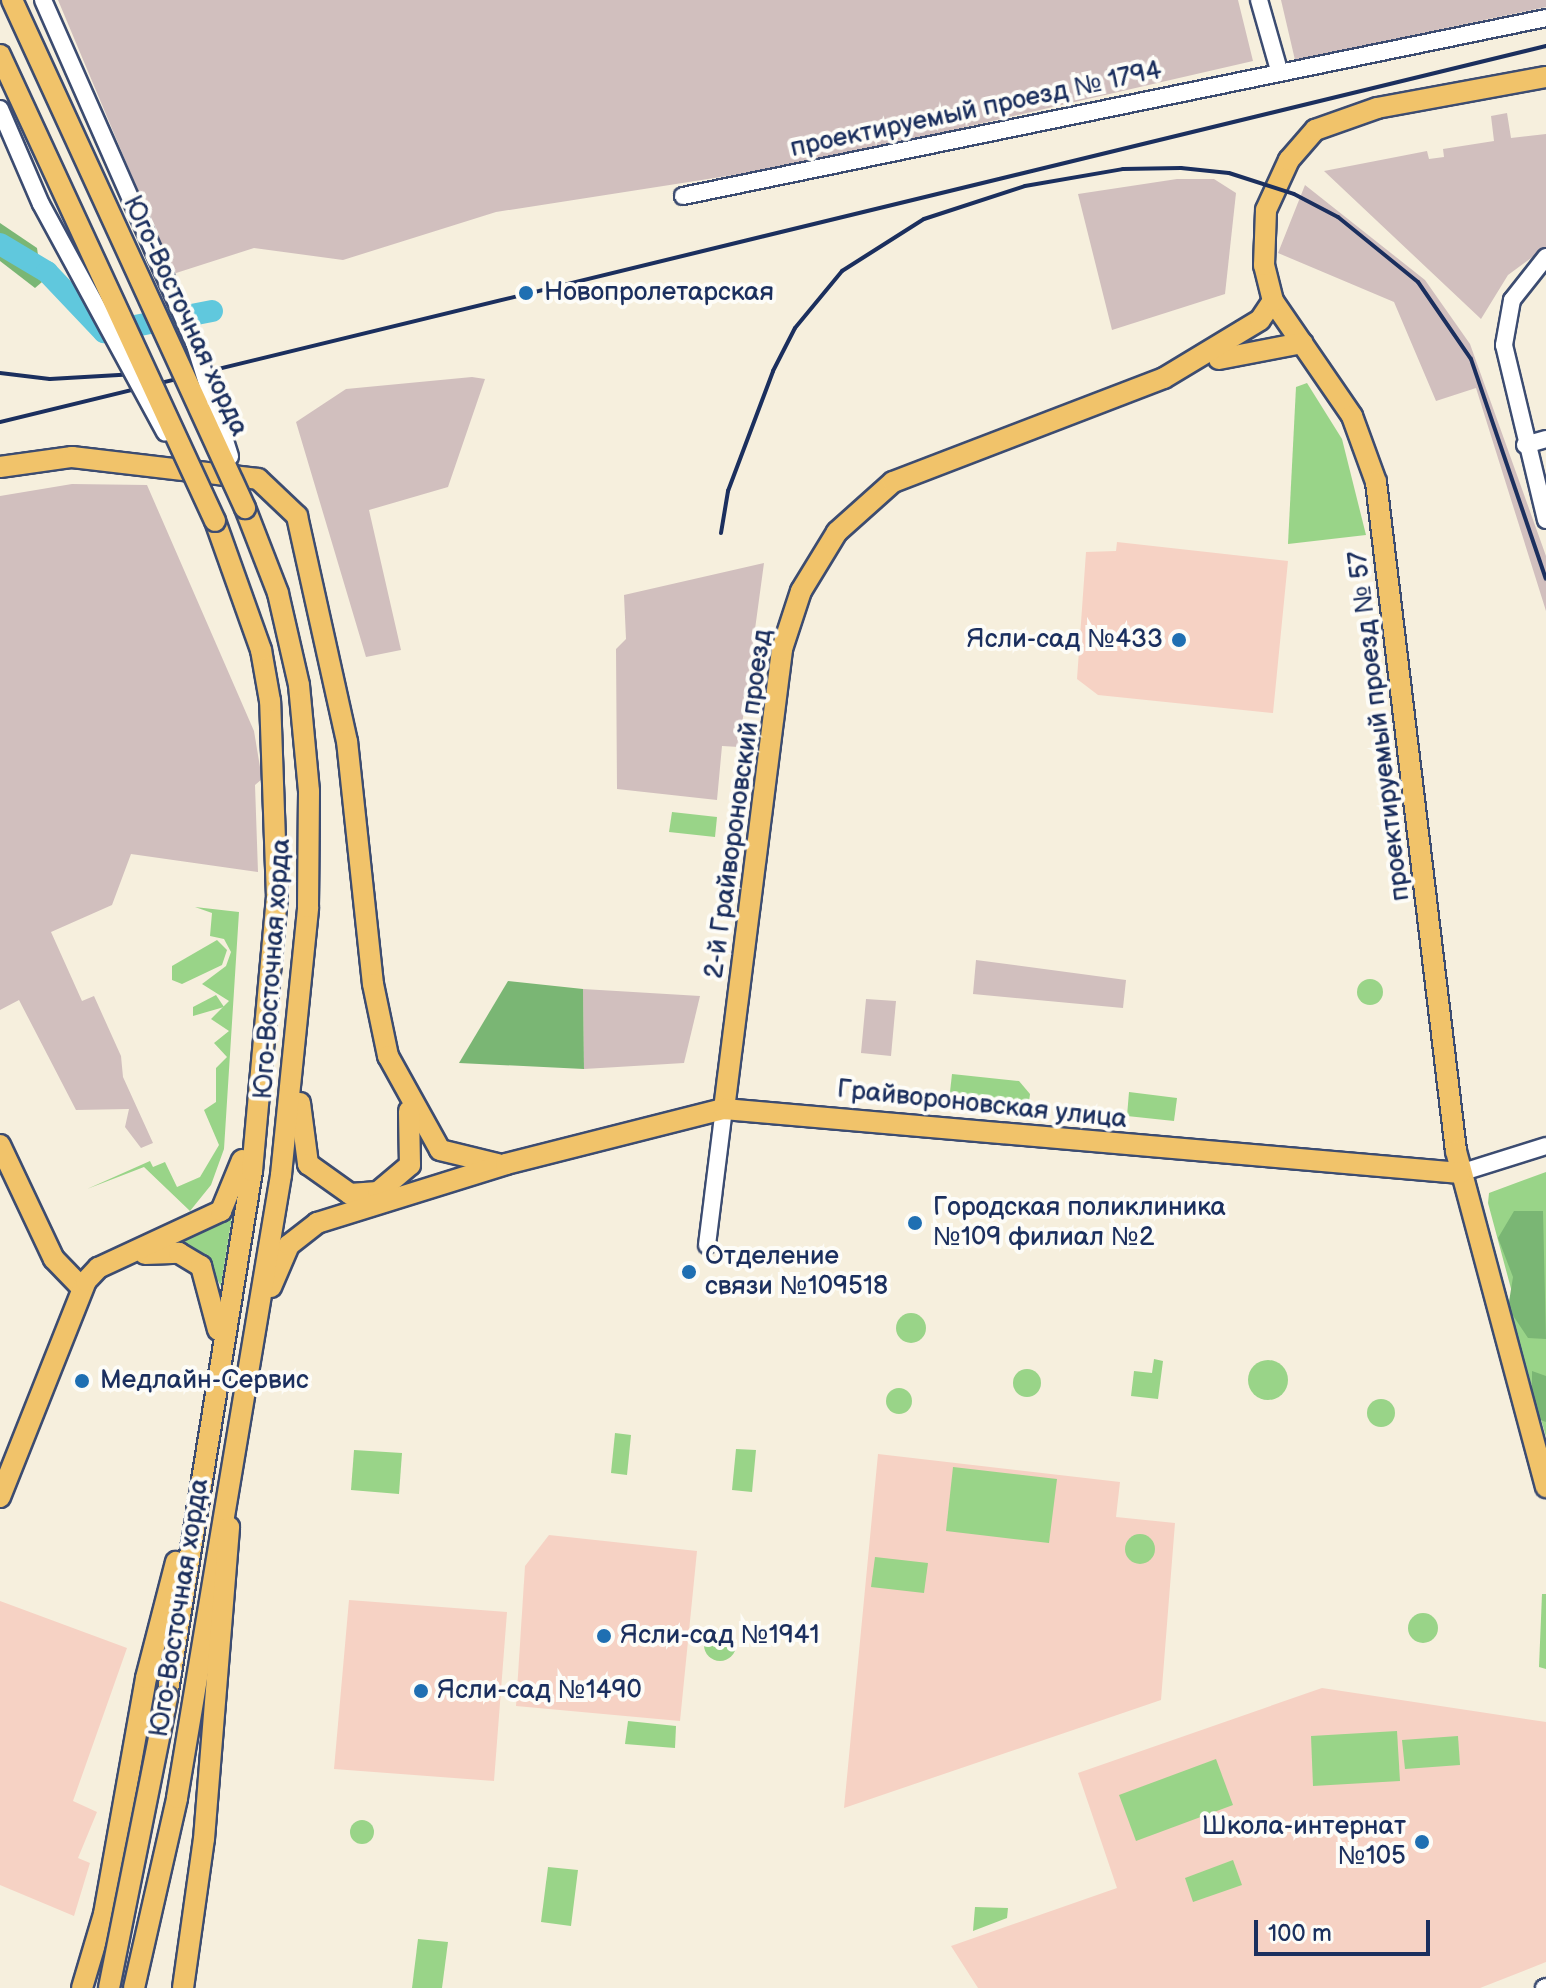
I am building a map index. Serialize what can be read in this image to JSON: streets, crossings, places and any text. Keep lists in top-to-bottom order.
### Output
{
  "streets": {
    "main road": [
      "Юго-Восточная хорда",
      "проектируемый проезд № 57",
      "2-й Грайвороновский проезд",
      "Грайвороновская улица"
    ],
    "street": ["проектируемый проезд № 1794"]
  },
  "crossings": [
    ["проектируемый проезд № 57", "2-й Грайвороновский проезд"],
    ["проектируемый проезд № 57", "Грайвороновская улица"],
    ["2-й Грайвороновский проезд", "Грайвороновская улица"]
  ],
  "places": [
    "Новопролетарская",
    "Ясли-сад №433",
    "Городская поликлиника №109 филиал №2",
    "Отделение связи №109518",
    "Медлайн-Сервис",
    "Ясли-сад №1941",
    "Ясли-сад №1490",
    "Школа-интернат №105"
  ],
  "scale_bar": "100 m"
}
